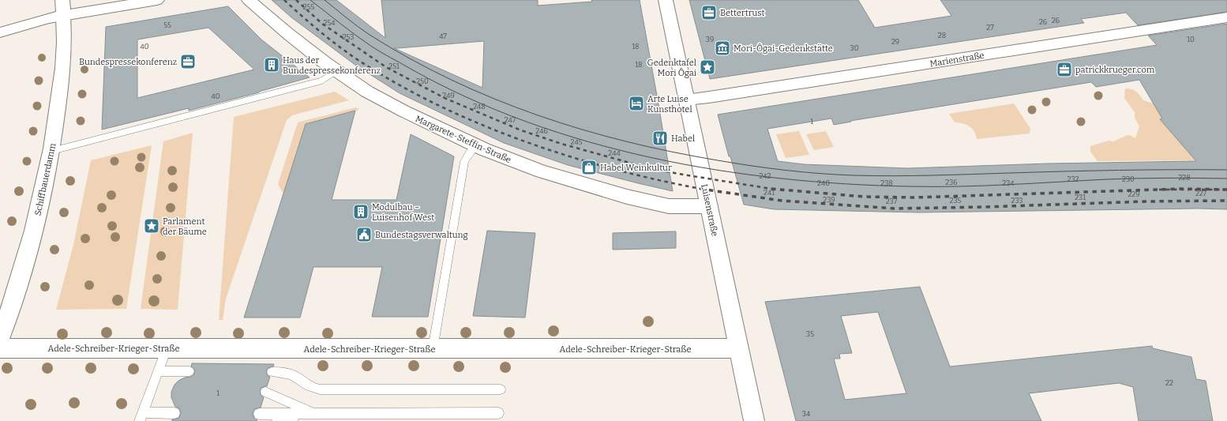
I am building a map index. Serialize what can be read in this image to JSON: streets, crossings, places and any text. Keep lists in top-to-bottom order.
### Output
{
  "streets": {
    "street": [
      "Marienstraße",
      "Margarete-Steffin-Straße",
      "Schiffbauerdamm",
      "Luisenstraße",
      "Adele-Schreiber-Krieger-Straße"
    ]
  },
  "crossings": [
    ["Marienstraße", "Luisenstraße"],
    ["Margarete-Steffin-Straße", "Luisenstraße"],
    ["Luisenstraße", "Adele-Schreiber-Krieger-Straße"]
  ],
  "places": {
    "office": ["Bettertrust", "Bundespressekonferenz", "patrickkrueger.com"],
    "museum": ["Mori-Ôgai-Gedenkstätte"],
    "building": ["Haus der Bundespressekonferenz", "Modulbau – Luisenhof West"],
    "place": ["Gedenktafel Mori Ôgai", "Parlament der Bäume"],
    "hotel": ["Arte Luise Kunsthotel"],
    "restaurant": ["Habel"],
    "shop": ["Habel Weinkultur"],
    "public building": ["Bundestagsverwaltung"]
  },
  "house_numbers": [
    "255",
    "26",
    "26",
    "254",
    "55",
    "27",
    "28",
    "47",
    "253",
    "39",
    "10",
    "29",
    "40",
    "18",
    "30",
    "18",
    "251",
    "250",
    "249",
    "40",
    "248",
    "247",
    "1",
    "246",
    "245",
    "244",
    "242",
    "228",
    "232",
    "230",
    "236",
    "240",
    "238",
    "234",
    "241",
    "227",
    "229",
    "231",
    "239",
    "235",
    "233",
    "237",
    "35",
    "22",
    "1",
    "34"
  ]
}
